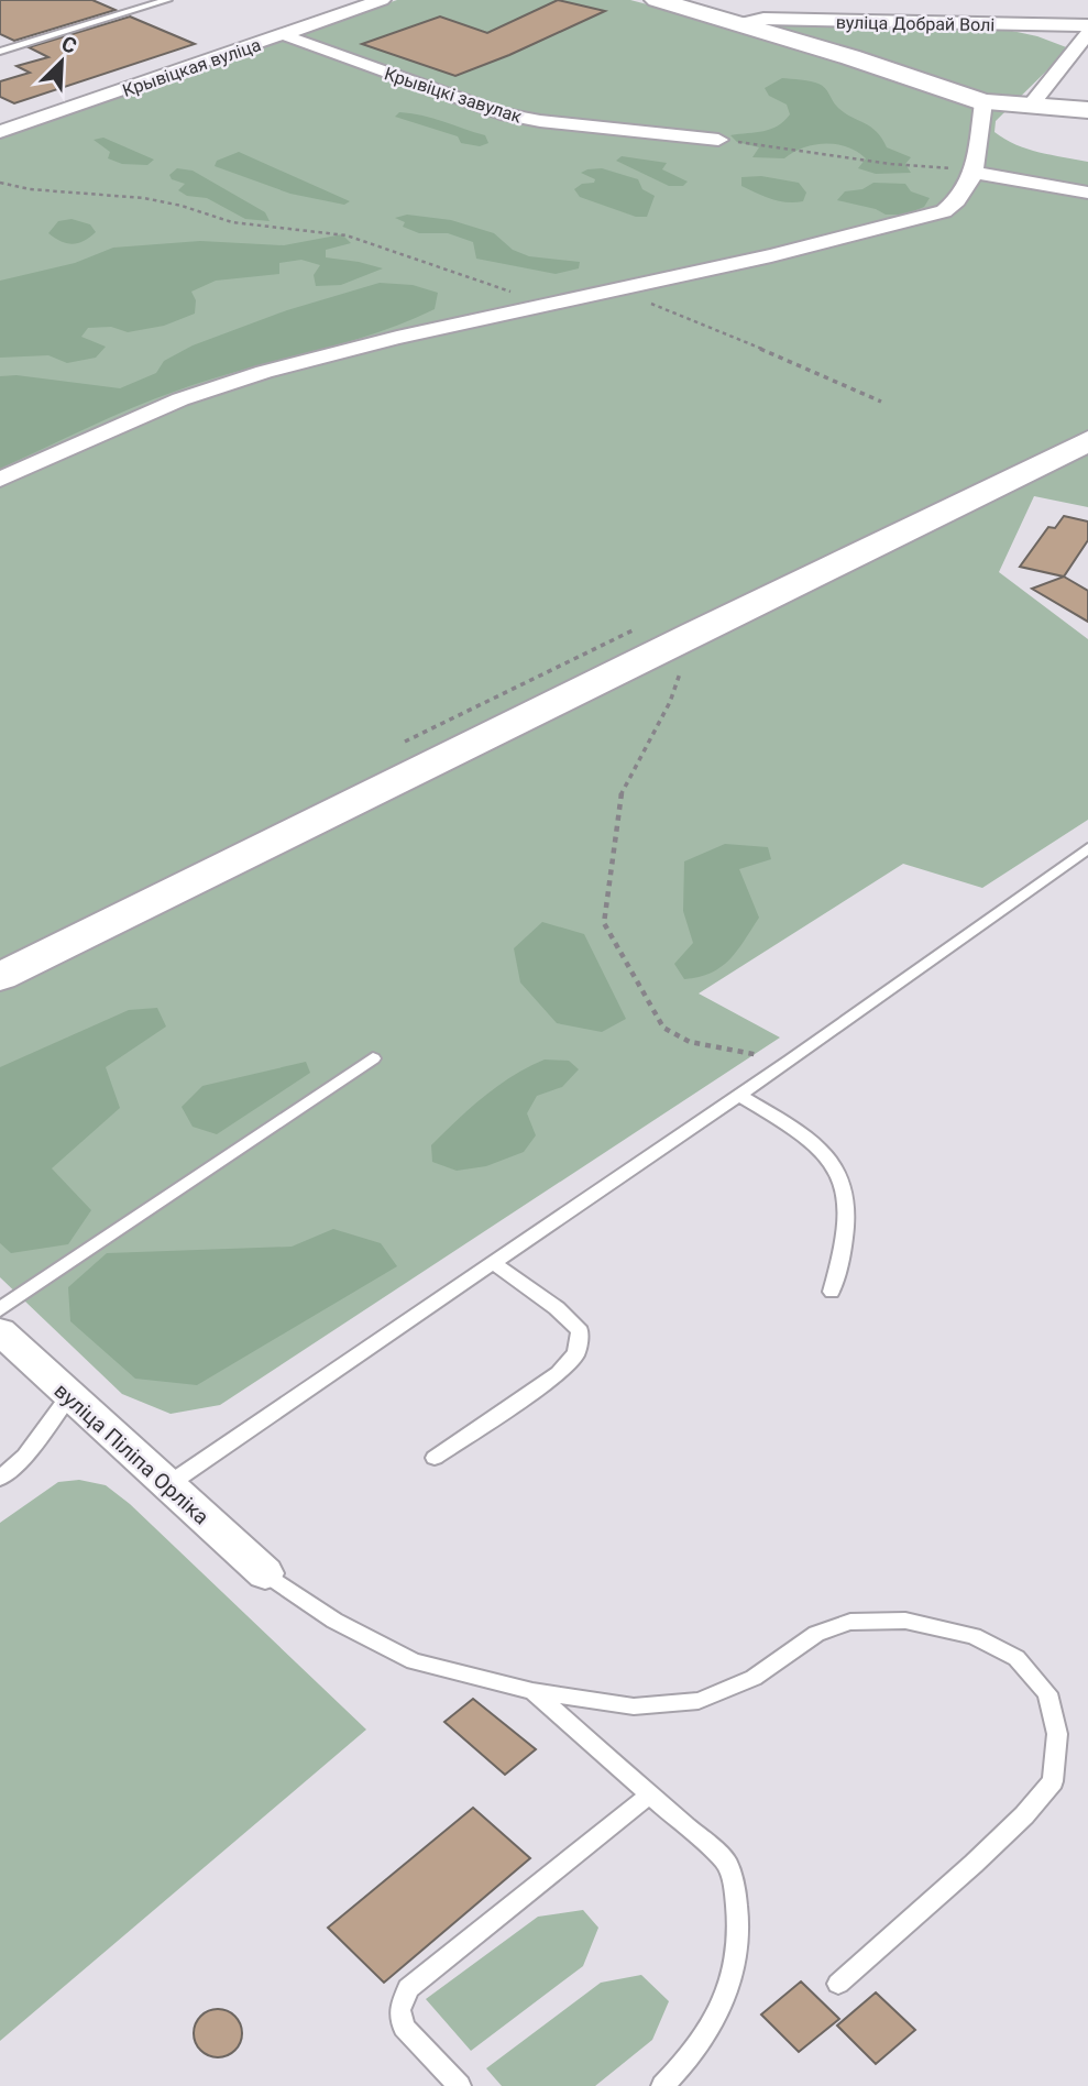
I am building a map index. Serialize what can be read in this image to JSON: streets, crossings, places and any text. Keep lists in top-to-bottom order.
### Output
{
  "streets": {
    "street": [
      "вуліца Добрай Волі",
      "Крывіцкая вуліца",
      "Крывіцкі завулак",
      "вуліца Піліпа Орліка"
    ]
  },
  "crossings": [
    ["Крывіцкая вуліца", "Крывіцкі завулак"]
  ],
  "north": "top right"
}
